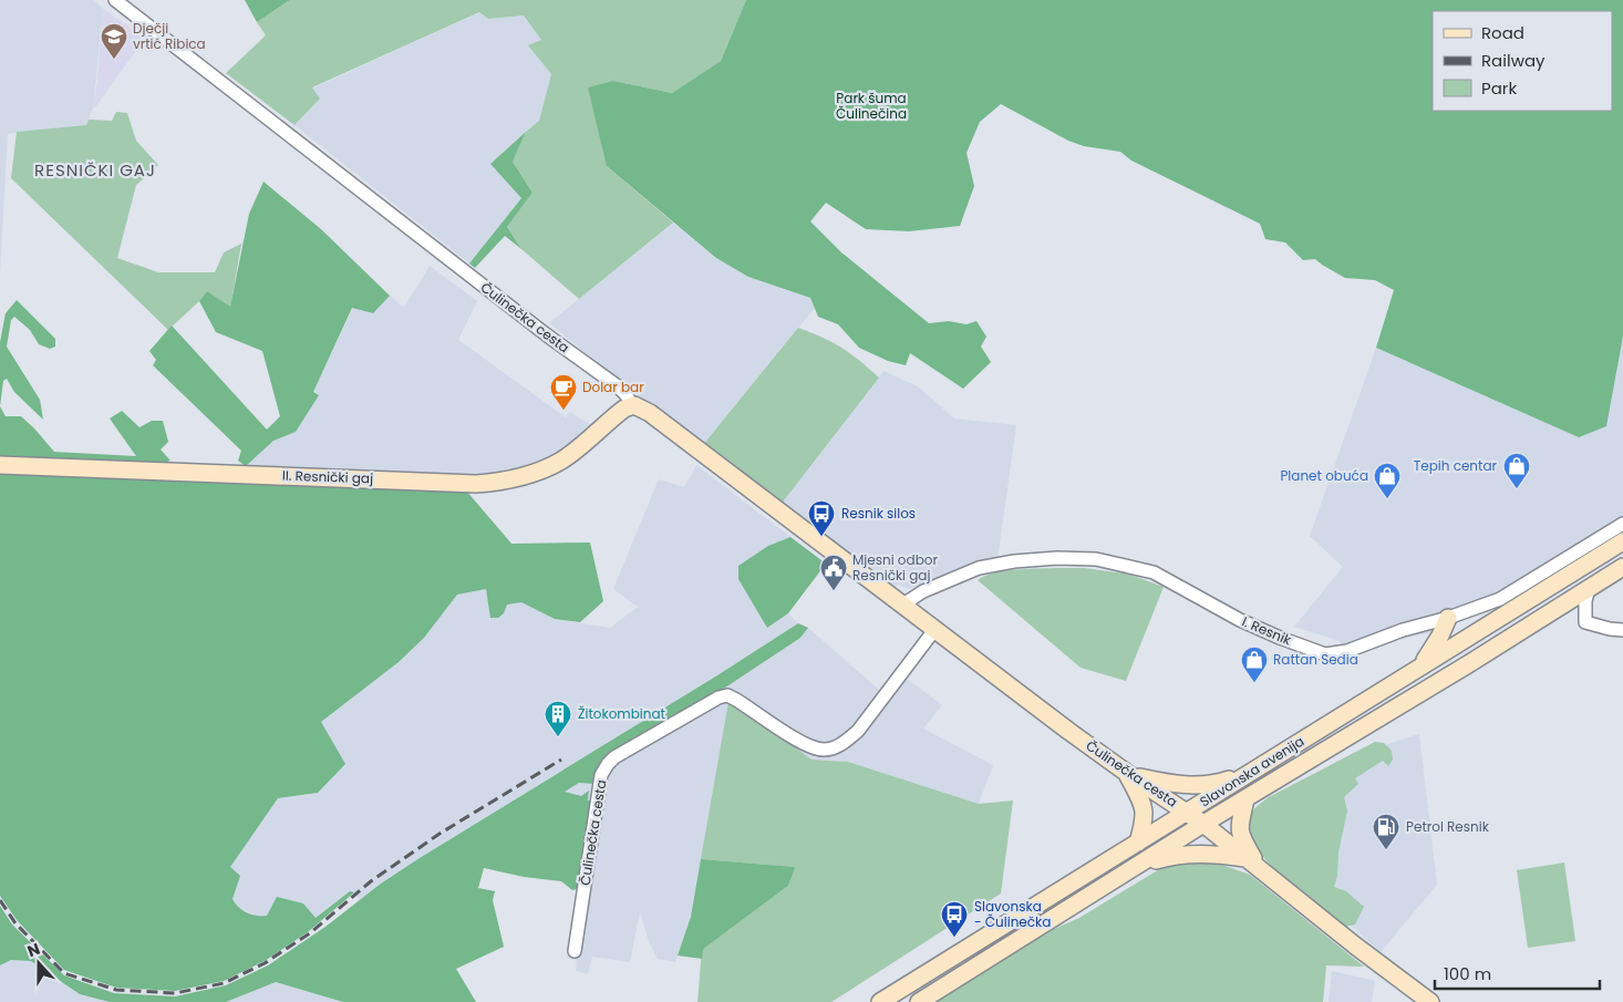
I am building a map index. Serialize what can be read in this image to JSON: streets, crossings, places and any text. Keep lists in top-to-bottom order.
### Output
{
  "streets": {
    "main road": ["Čulinečka cesta", "II. Resnički gaj", "Slavonska avenija"],
    "street": ["I. Resnik"]
  },
  "crossings": [
    ["Čulinečka cesta", "II. Resnički gaj"],
    ["Čulinečka cesta", "I. Resnik"],
    ["Čulinečka cesta", "Slavonska avenija"]
  ],
  "districts": ["RESNIČKI GAJ"],
  "parks": ["Park šuma Čulinečina"],
  "places": {
    "school or university": ["Dječji vrtić Ribica"],
    "cafe": ["Dolar bar"],
    "shop": ["Tepih centar", "Planet obuća", "Rattan Sedia"],
    "bus stop": ["Resnik silos", "Slavonska - Čulinečka"],
    "public building": ["Mjesni odbor Resnički gaj"],
    "building": ["Žitokombinat"],
    "fuel station": ["Petrol Resnik"]
  },
  "legend": ["Road", "Railway", "Park"],
  "scale_bar": "100 m",
  "north": "top"
}
